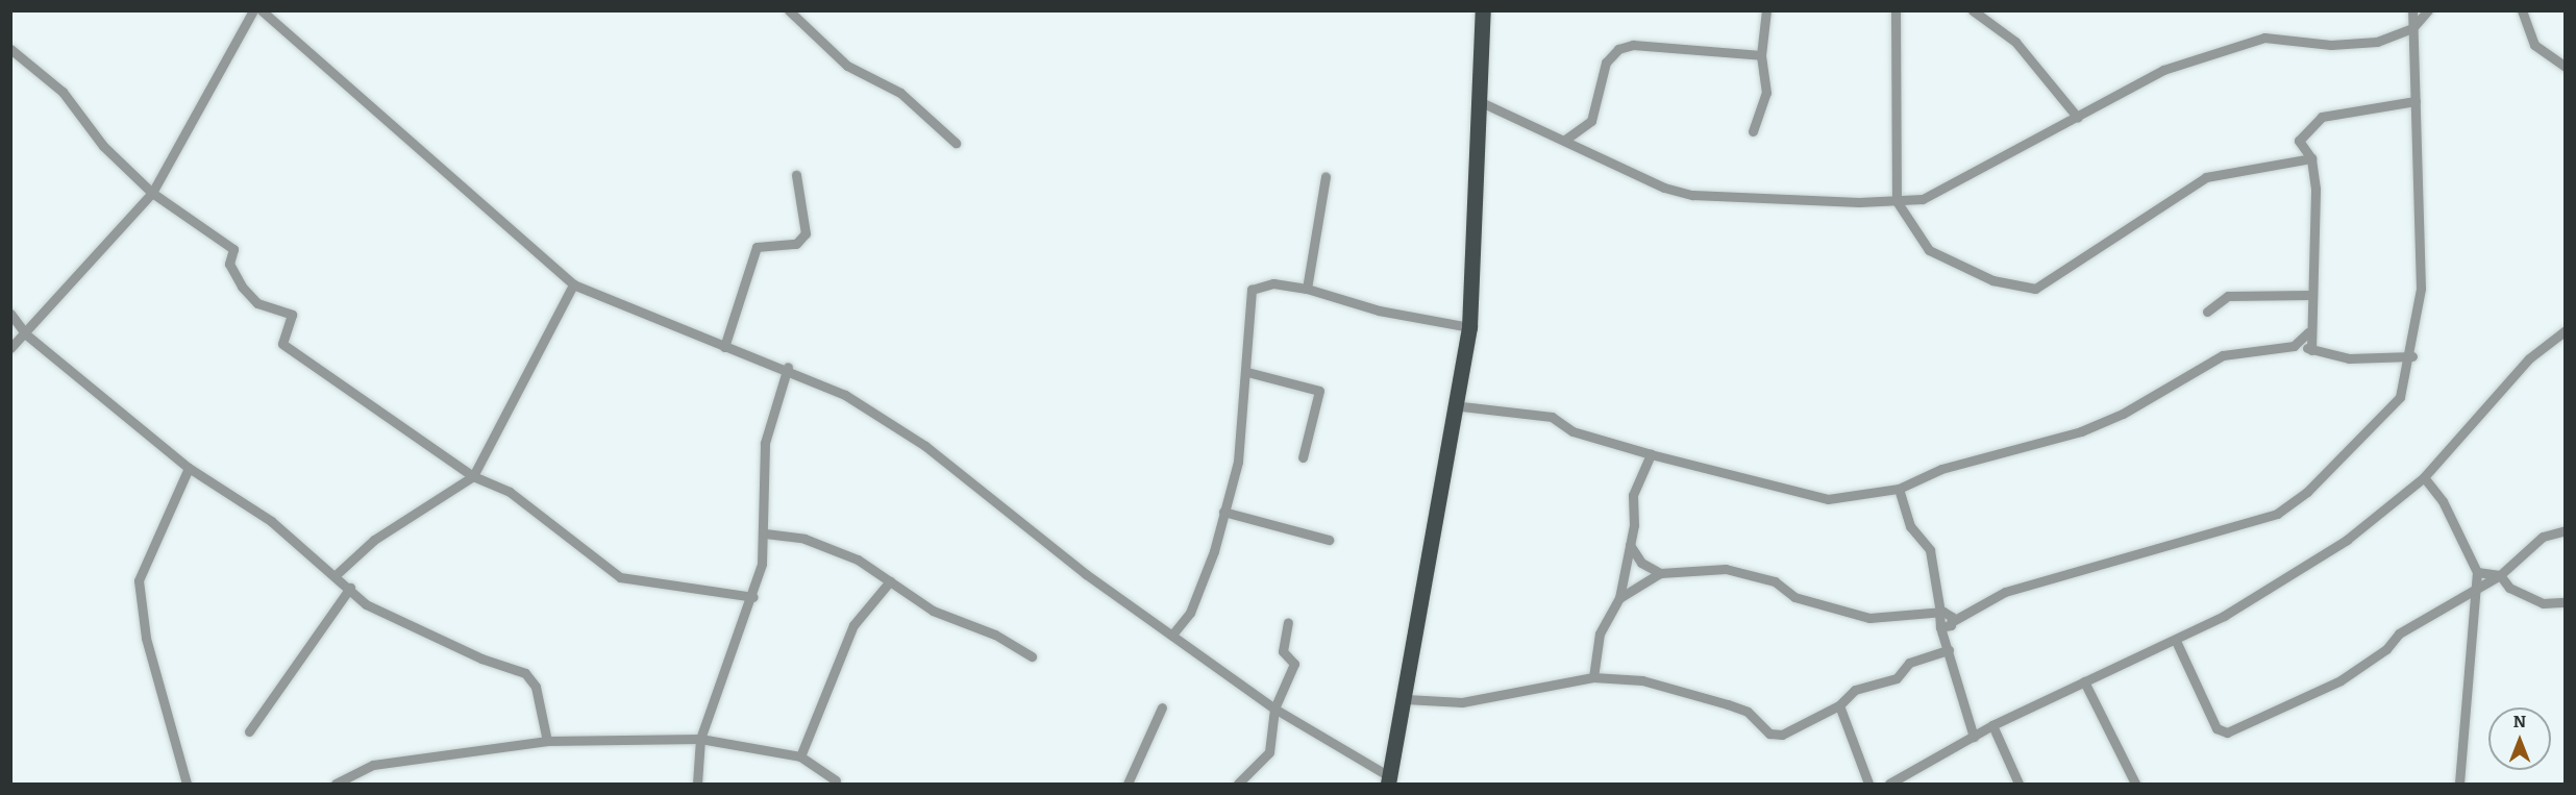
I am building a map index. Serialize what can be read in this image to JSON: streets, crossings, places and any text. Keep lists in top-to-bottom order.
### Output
{
  "north": "top"
}
